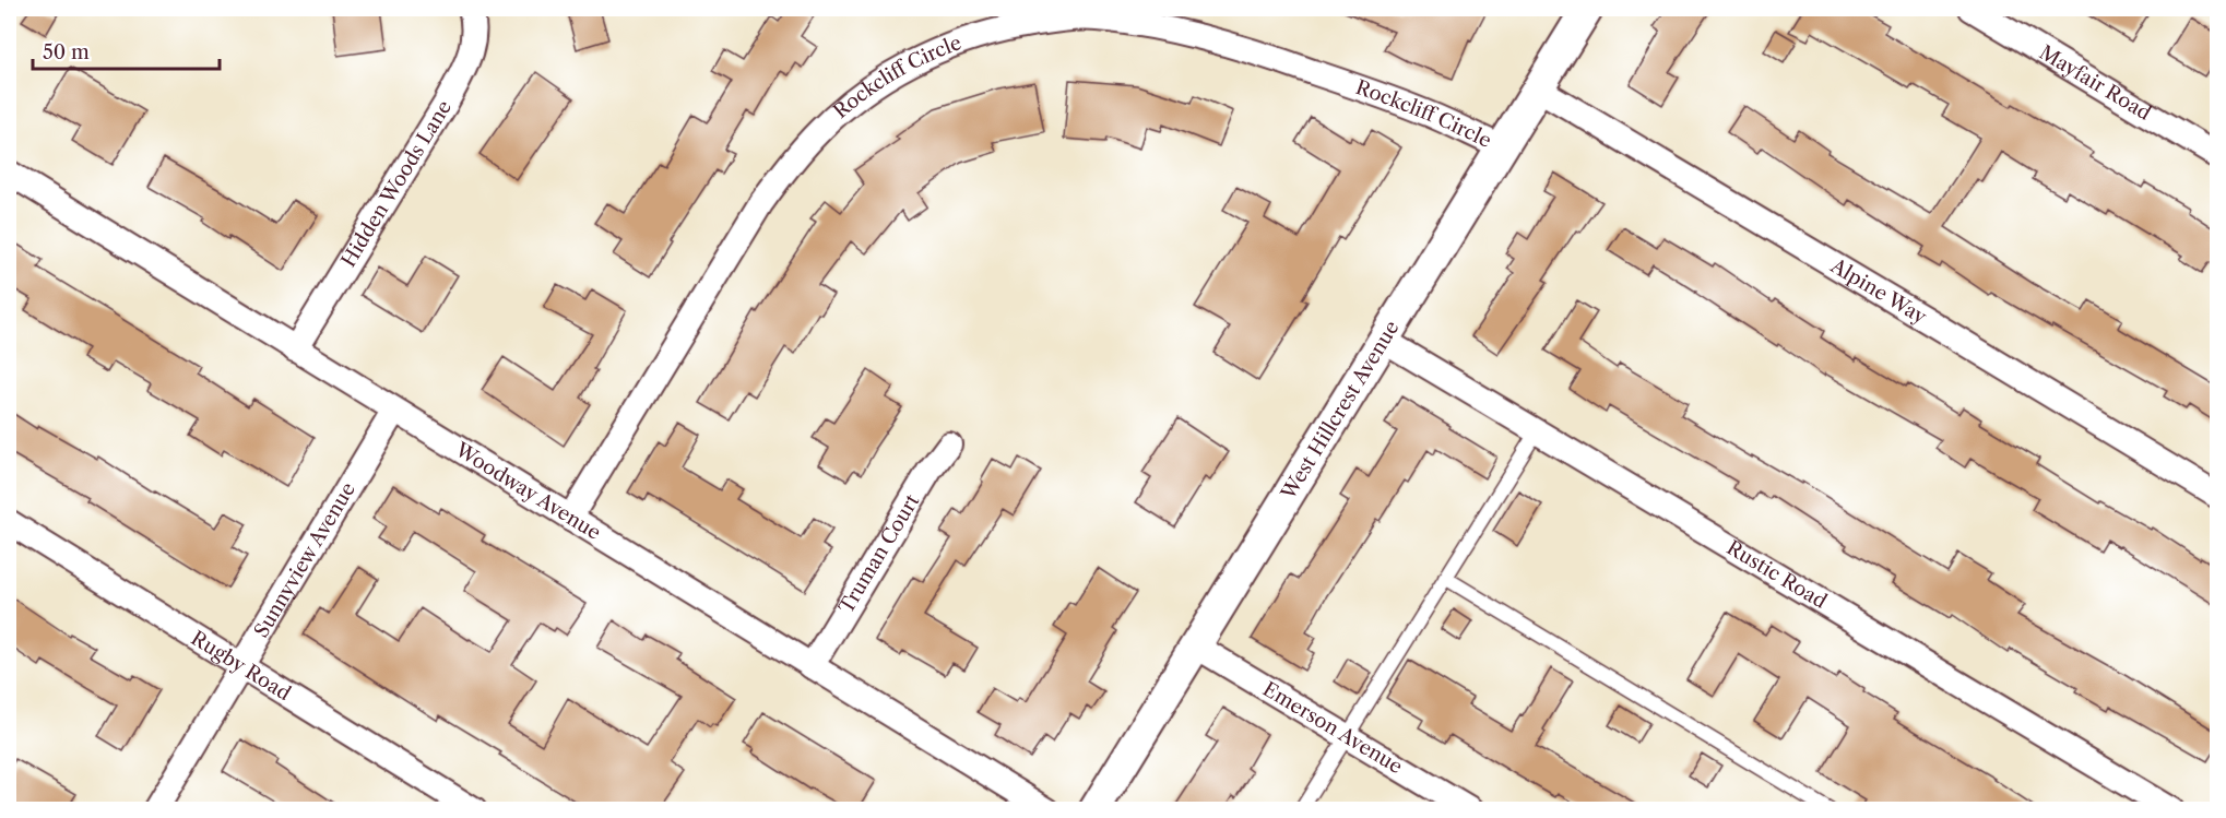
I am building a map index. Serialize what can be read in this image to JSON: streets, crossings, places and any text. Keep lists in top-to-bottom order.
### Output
{
  "streets": {
    "street": [
      "Rockcliff Circle",
      "Mayfair Road",
      "Hidden Woods Lane",
      "Alpine Way",
      "West Hillcrest Avenue",
      "Woodway Avenue",
      "Truman Court",
      "Sunnyview Avenue",
      "Rustic Road",
      "Rugby Road",
      "Emerson Avenue"
    ]
  },
  "crossings": [
    ["Rockcliff Circle", "West Hillcrest Avenue"],
    ["Rockcliff Circle", "Woodway Avenue"],
    ["Hidden Woods Lane", "Woodway Avenue"],
    ["Alpine Way", "West Hillcrest Avenue"],
    ["West Hillcrest Avenue", "Rustic Road"],
    ["West Hillcrest Avenue", "Emerson Avenue"],
    ["Woodway Avenue", "Truman Court"],
    ["Woodway Avenue", "Sunnyview Avenue"],
    ["Sunnyview Avenue", "Rugby Road"]
  ],
  "scale_bar": "50 m"
}
